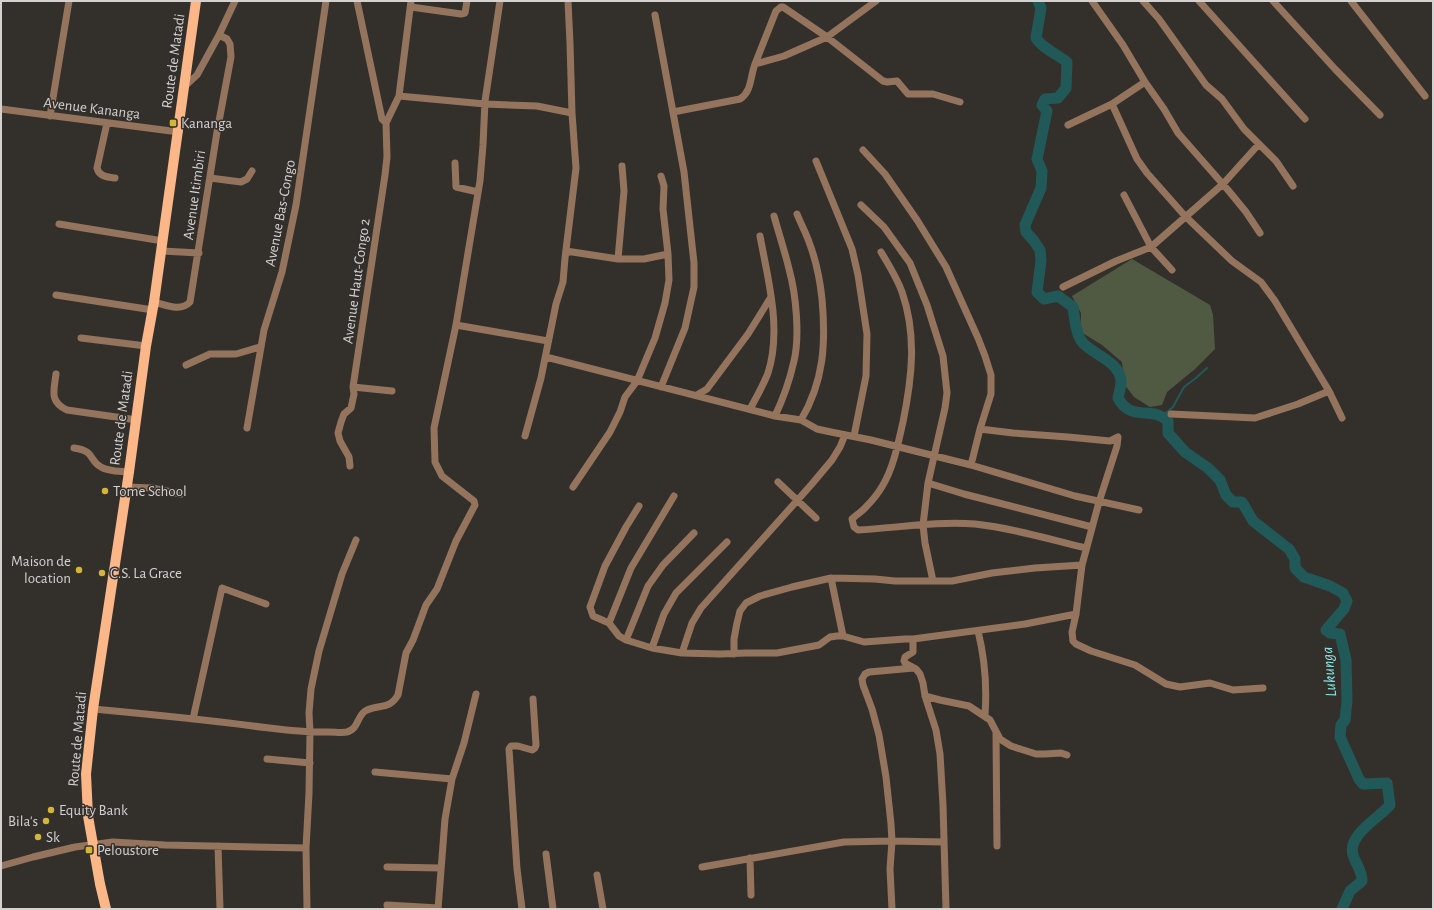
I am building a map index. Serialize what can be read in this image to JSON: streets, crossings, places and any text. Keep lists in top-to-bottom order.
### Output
{
  "streets": {
    "main road": ["Route de Matadi"],
    "street": [
      "Avenue Kananga",
      "Avenue Itimbiri",
      "Avenue Bas-Congo",
      "Avenue Haut-Congo 2"
    ]
  },
  "crossings": [
    ["Route de Matadi", "Avenue Kananga"],
    ["Route de Matadi", "Avenue Itimbiri"]
  ],
  "water": ["Lukunga"],
  "places": {
    "transit": ["Kananga", "Peloustore"],
    "other": [
      "Tome School",
      "Maison de location",
      "C.S. La Grace",
      "Equity Bank",
      "Bila's",
      "Sk"
    ]
  }
}
